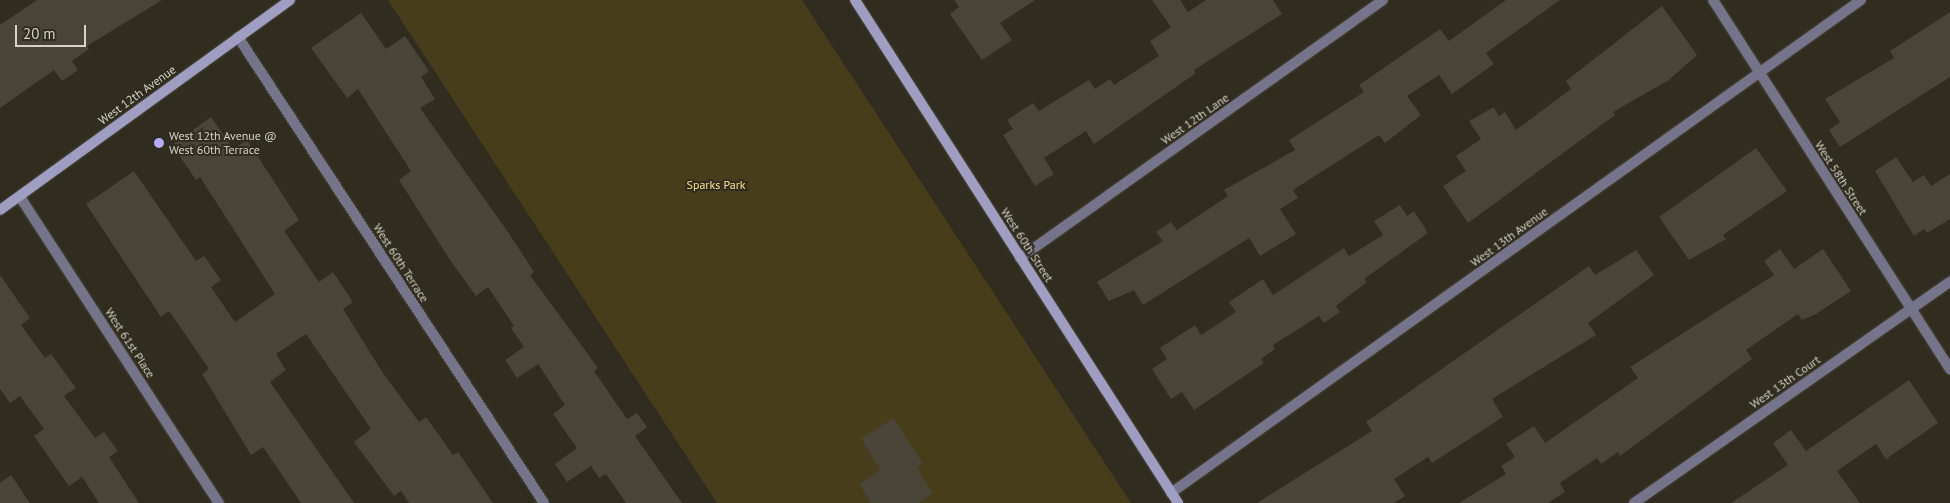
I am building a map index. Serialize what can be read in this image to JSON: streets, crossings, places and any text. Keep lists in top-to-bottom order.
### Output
{
  "streets": {
    "street": [
      "West 12th Avenue",
      "West 12th Lane",
      "West 58th Street",
      "West 13th Avenue",
      "West 60th Street",
      "West 60th Terrace",
      "West 61st Place",
      "West 13th Court"
    ]
  },
  "crossings": [
    ["West 12th Avenue", "West 60th Terrace"],
    ["West 12th Avenue", "West 61st Place"],
    ["West 12th Lane", "West 60th Street"],
    ["West 58th Street", "West 13th Avenue"],
    ["West 58th Street", "West 13th Court"],
    ["West 13th Avenue", "West 60th Street"]
  ],
  "parks": ["Sparks Park"],
  "places": ["West 12th Avenue @ West 60th Terrace"],
  "scale_bar": "20 m"
}
